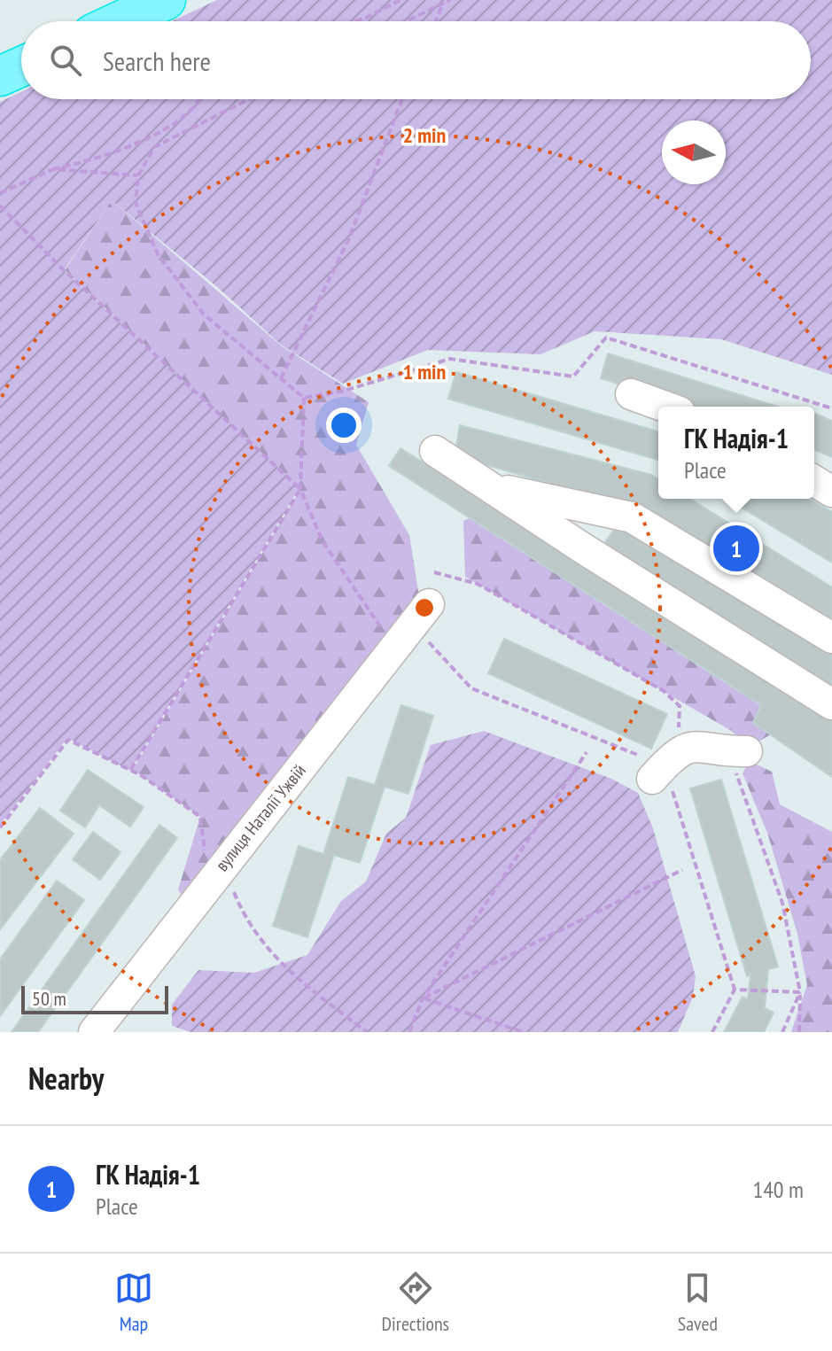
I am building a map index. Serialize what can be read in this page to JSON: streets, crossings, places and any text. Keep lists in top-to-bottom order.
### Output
{
  "streets": {
    "street": ["вулиця Наталії Ужвій"]
  },
  "scale_bar": "50 m",
  "north": "left",
  "page": {
    "search": "Search here",
    "popup": ["ГК Надія-1", "Place"],
    "pins": "1",
    "scale": "50 m",
    "heading": "Nearby",
    "list": [
      {
        "mark": "1",
        "name": "ГК Надія-1",
        "note": "Place",
        "value": "140 m"
      }
    ],
    "nav": ["Map", "Directions", "Saved"]
  },
  "rings": ["2 min", "1 min"]
}
